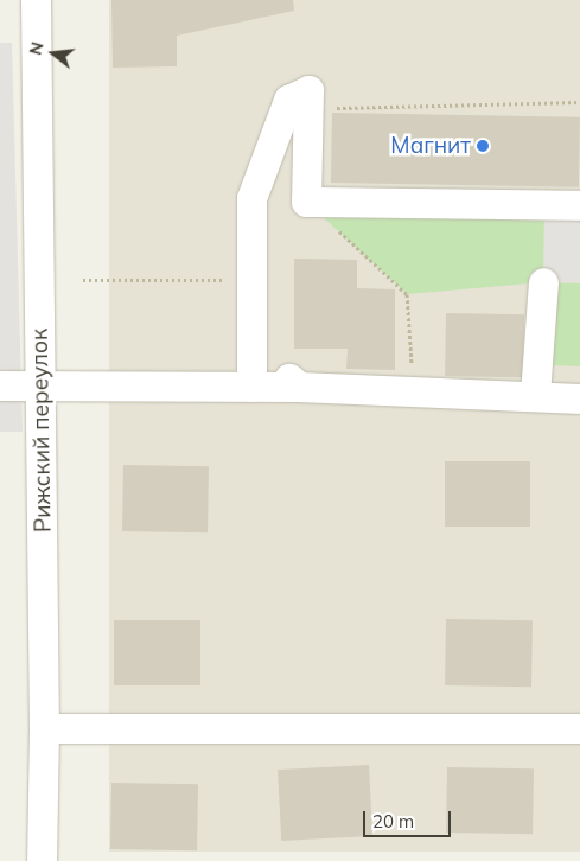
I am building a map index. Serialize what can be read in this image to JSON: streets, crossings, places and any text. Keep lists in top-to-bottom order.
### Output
{
  "streets": {
    "street": ["Рижский переулок"]
  },
  "places": ["Магнит"],
  "scale_bar": "20 m",
  "north": "left"
}
